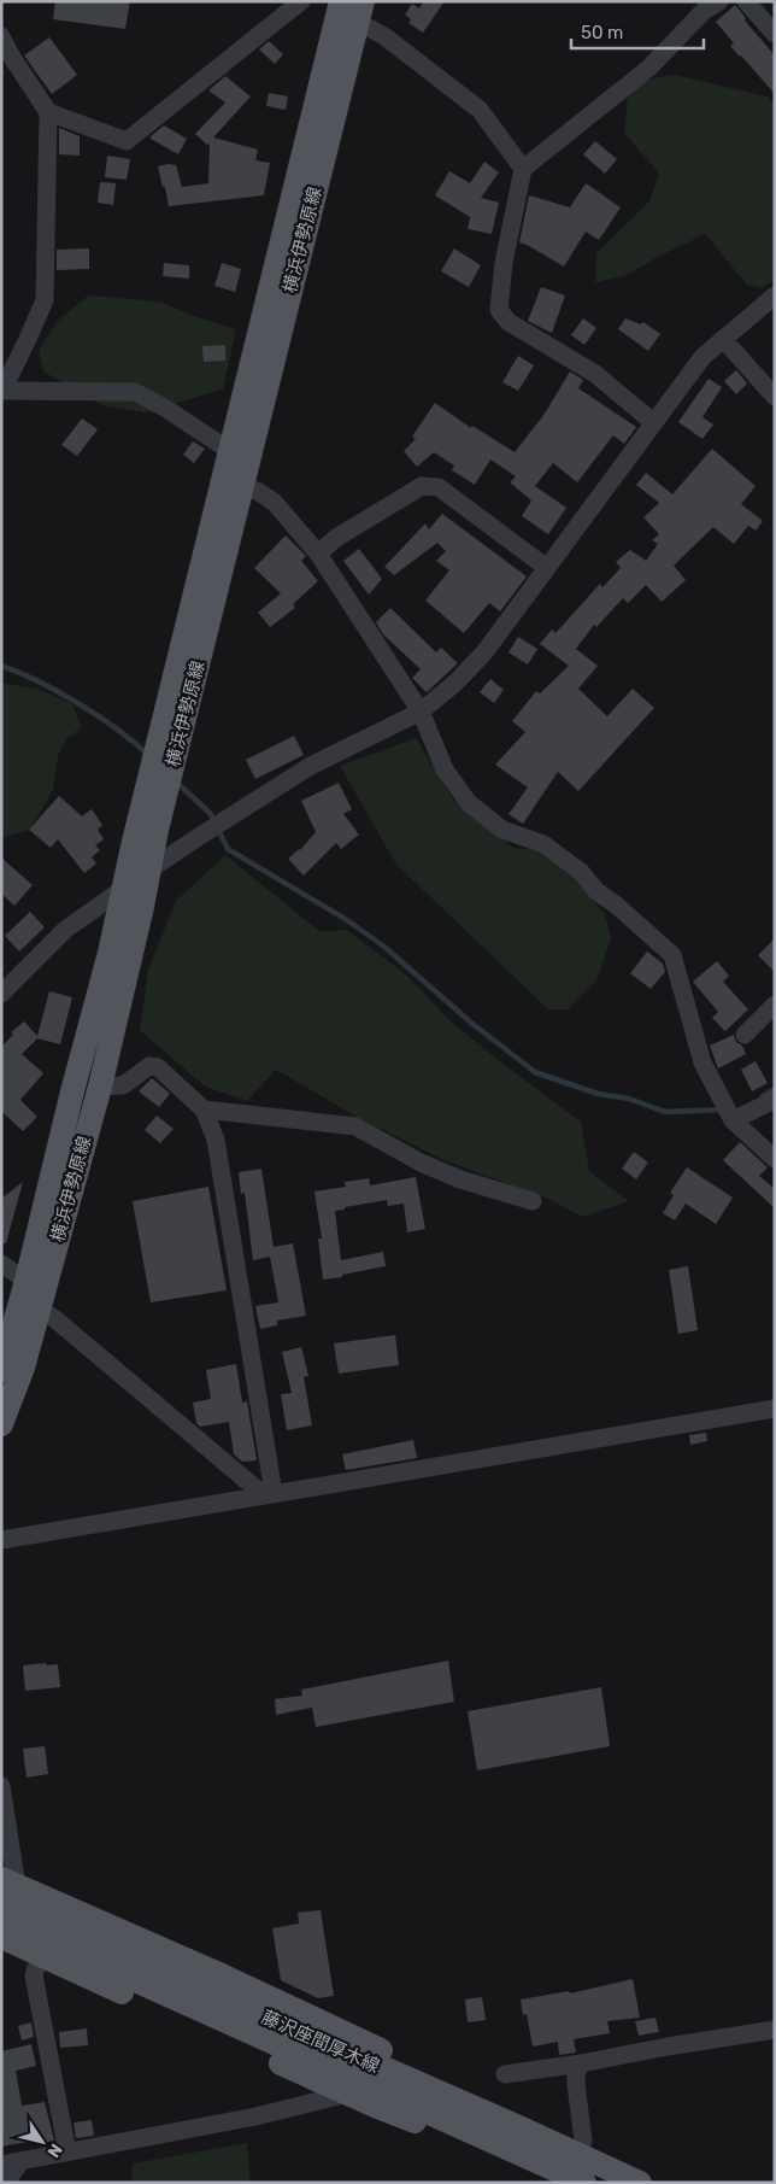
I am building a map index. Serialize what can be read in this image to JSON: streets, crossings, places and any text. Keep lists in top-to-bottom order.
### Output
{
  "streets": {
    "main road": ["横浜伊勢原線", "藤沢座間厚木線"]
  },
  "scale_bar": "50 m",
  "north": "bottom right"
}
